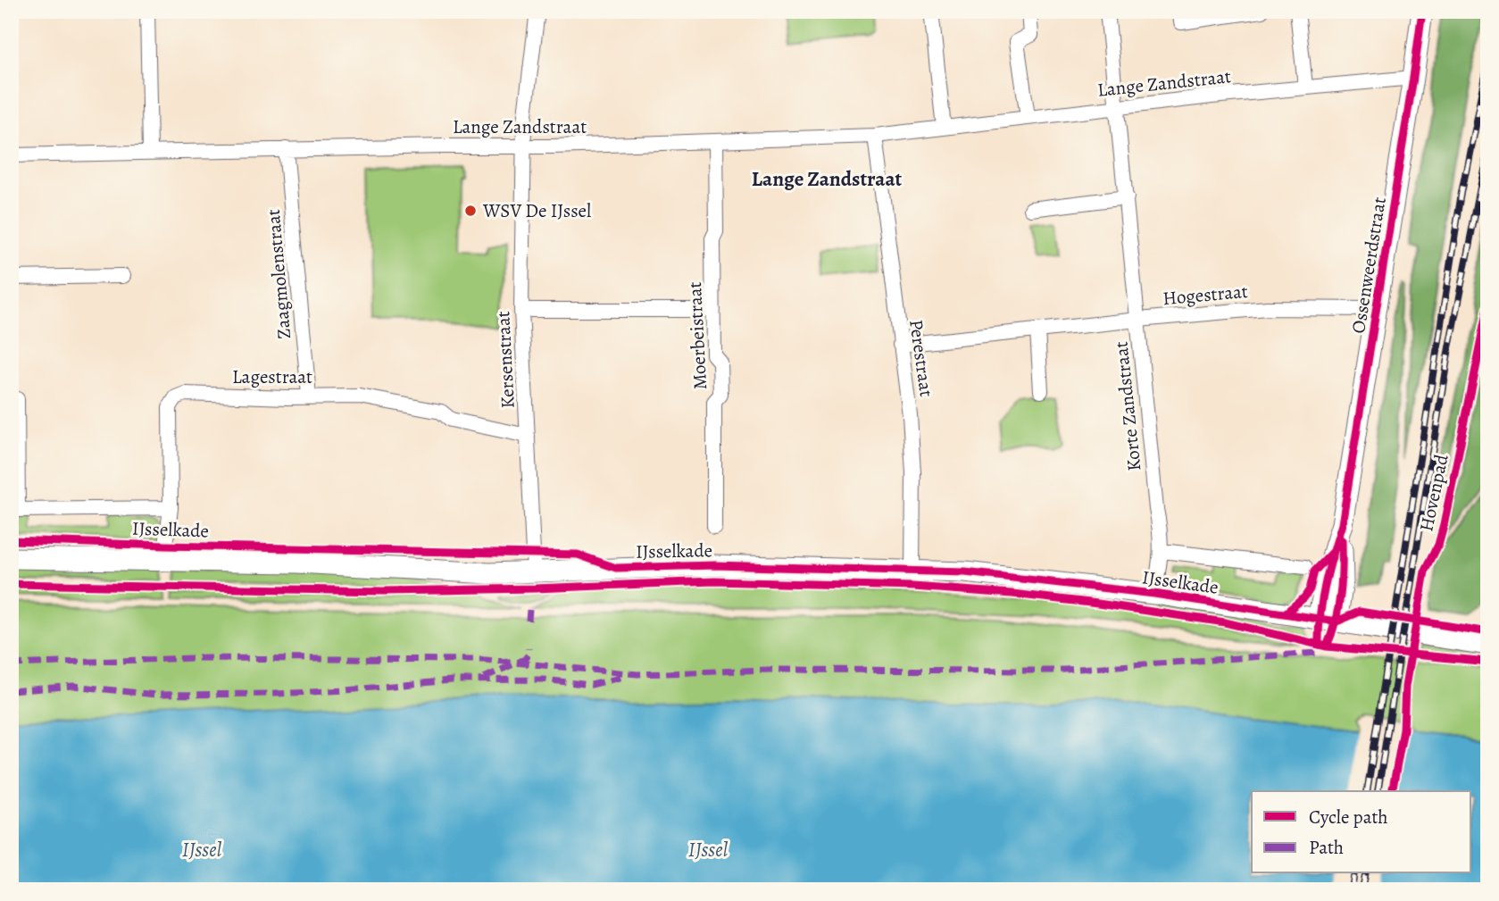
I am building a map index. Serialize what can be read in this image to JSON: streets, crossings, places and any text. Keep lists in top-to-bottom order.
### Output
{
  "streets": {
    "street": [
      "Lange Zandstraat",
      "Ossenweerdstraat",
      "Zaagmolenstraat",
      "Hogestraat",
      "Moerbeistraat",
      "Perestraat",
      "Kersenstraat",
      "Lagestraat",
      "Korte Zandstraat",
      "IJsselkade"
    ],
    "cycle path": ["Hovenpad"]
  },
  "crossings": [
    ["Lange Zandstraat", "Ossenweerdstraat"],
    ["Lange Zandstraat", "Zaagmolenstraat"],
    ["Lange Zandstraat", "Moerbeistraat"],
    ["Lange Zandstraat", "Perestraat"],
    ["Lange Zandstraat", "Kersenstraat"],
    ["Lange Zandstraat", "Korte Zandstraat"],
    ["Ossenweerdstraat", "Hogestraat"],
    ["Ossenweerdstraat", "IJsselkade"],
    ["Zaagmolenstraat", "Lagestraat"],
    ["Hogestraat", "Perestraat"],
    ["Hogestraat", "Korte Zandstraat"],
    ["Perestraat", "IJsselkade"],
    ["Kersenstraat", "Lagestraat"],
    ["Kersenstraat", "IJsselkade"],
    ["Lagestraat", "IJsselkade"],
    ["Korte Zandstraat", "IJsselkade"]
  ],
  "districts": ["Lange Zandstraat"],
  "water": ["IJssel"],
  "places": ["WSV De IJssel"],
  "legend": ["Cycle path", "Path"]
}
